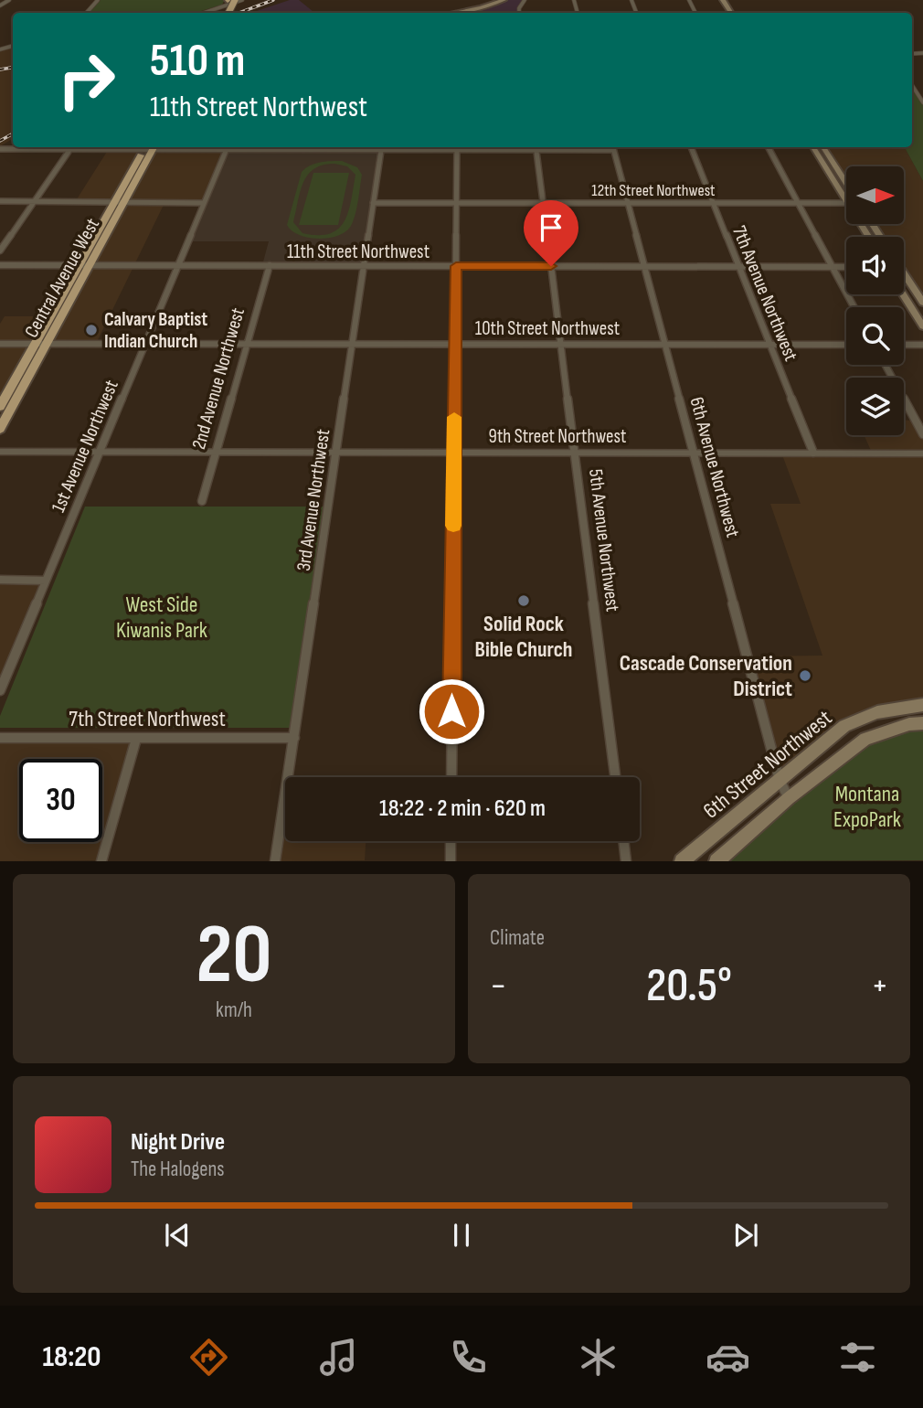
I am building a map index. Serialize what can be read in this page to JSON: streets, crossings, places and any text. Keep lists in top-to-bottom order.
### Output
{
  "streets": {
    "highway": ["Central Avenue West"],
    "main road": ["6th Street Northwest"],
    "street": [
      "12th Street Northwest",
      "11th Street Northwest",
      "7th Avenue Northwest",
      "10th Street Northwest",
      "2nd Avenue Northwest",
      "9th Street Northwest",
      "1st Avenue Northwest",
      "6th Avenue Northwest",
      "3rd Avenue Northwest",
      "5th Avenue Northwest",
      "7th Street Northwest"
    ]
  },
  "crossings": [
    ["12th Street Northwest", "7th Avenue Northwest"],
    ["12th Street Northwest", "6th Avenue Northwest"],
    ["12th Street Northwest", "3rd Avenue Northwest"],
    ["12th Street Northwest", "5th Avenue Northwest"],
    ["11th Street Northwest", "Central Avenue West"],
    ["11th Street Northwest", "7th Avenue Northwest"],
    ["11th Street Northwest", "2nd Avenue Northwest"],
    ["11th Street Northwest", "1st Avenue Northwest"],
    ["11th Street Northwest", "6th Avenue Northwest"],
    ["11th Street Northwest", "3rd Avenue Northwest"],
    ["11th Street Northwest", "5th Avenue Northwest"],
    ["Central Avenue West", "10th Street Northwest"],
    ["7th Avenue Northwest", "10th Street Northwest"],
    ["7th Avenue Northwest", "9th Street Northwest"],
    ["10th Street Northwest", "2nd Avenue Northwest"],
    ["10th Street Northwest", "1st Avenue Northwest"],
    ["10th Street Northwest", "6th Avenue Northwest"],
    ["10th Street Northwest", "3rd Avenue Northwest"],
    ["10th Street Northwest", "5th Avenue Northwest"],
    ["2nd Avenue Northwest", "9th Street Northwest"],
    ["9th Street Northwest", "1st Avenue Northwest"],
    ["9th Street Northwest", "6th Avenue Northwest"],
    ["9th Street Northwest", "3rd Avenue Northwest"],
    ["9th Street Northwest", "5th Avenue Northwest"],
    ["6th Avenue Northwest", "6th Street Northwest"],
    ["3rd Avenue Northwest", "7th Street Northwest"]
  ],
  "parks": ["West Side Kiwanis Park", "Montana ExpoPark"],
  "places": ["Calvary Baptist Indian Church", "Solid Rock Bible Church", "Cascade Conservation District"],
  "north": "right",
  "page": {
    "turn": ["510 m", "11th Street Northwest"],
    "limit": "30",
    "trip": "18:22 · 2 min · 620 m",
    "tile": [
      ["20", "km/h"],
      "Climate"
    ],
    "heat": ["−", "20.5°", "+"],
    "song": ["Night Drive", "The Halogens"],
    "tabs": "18:20"
  }
}
